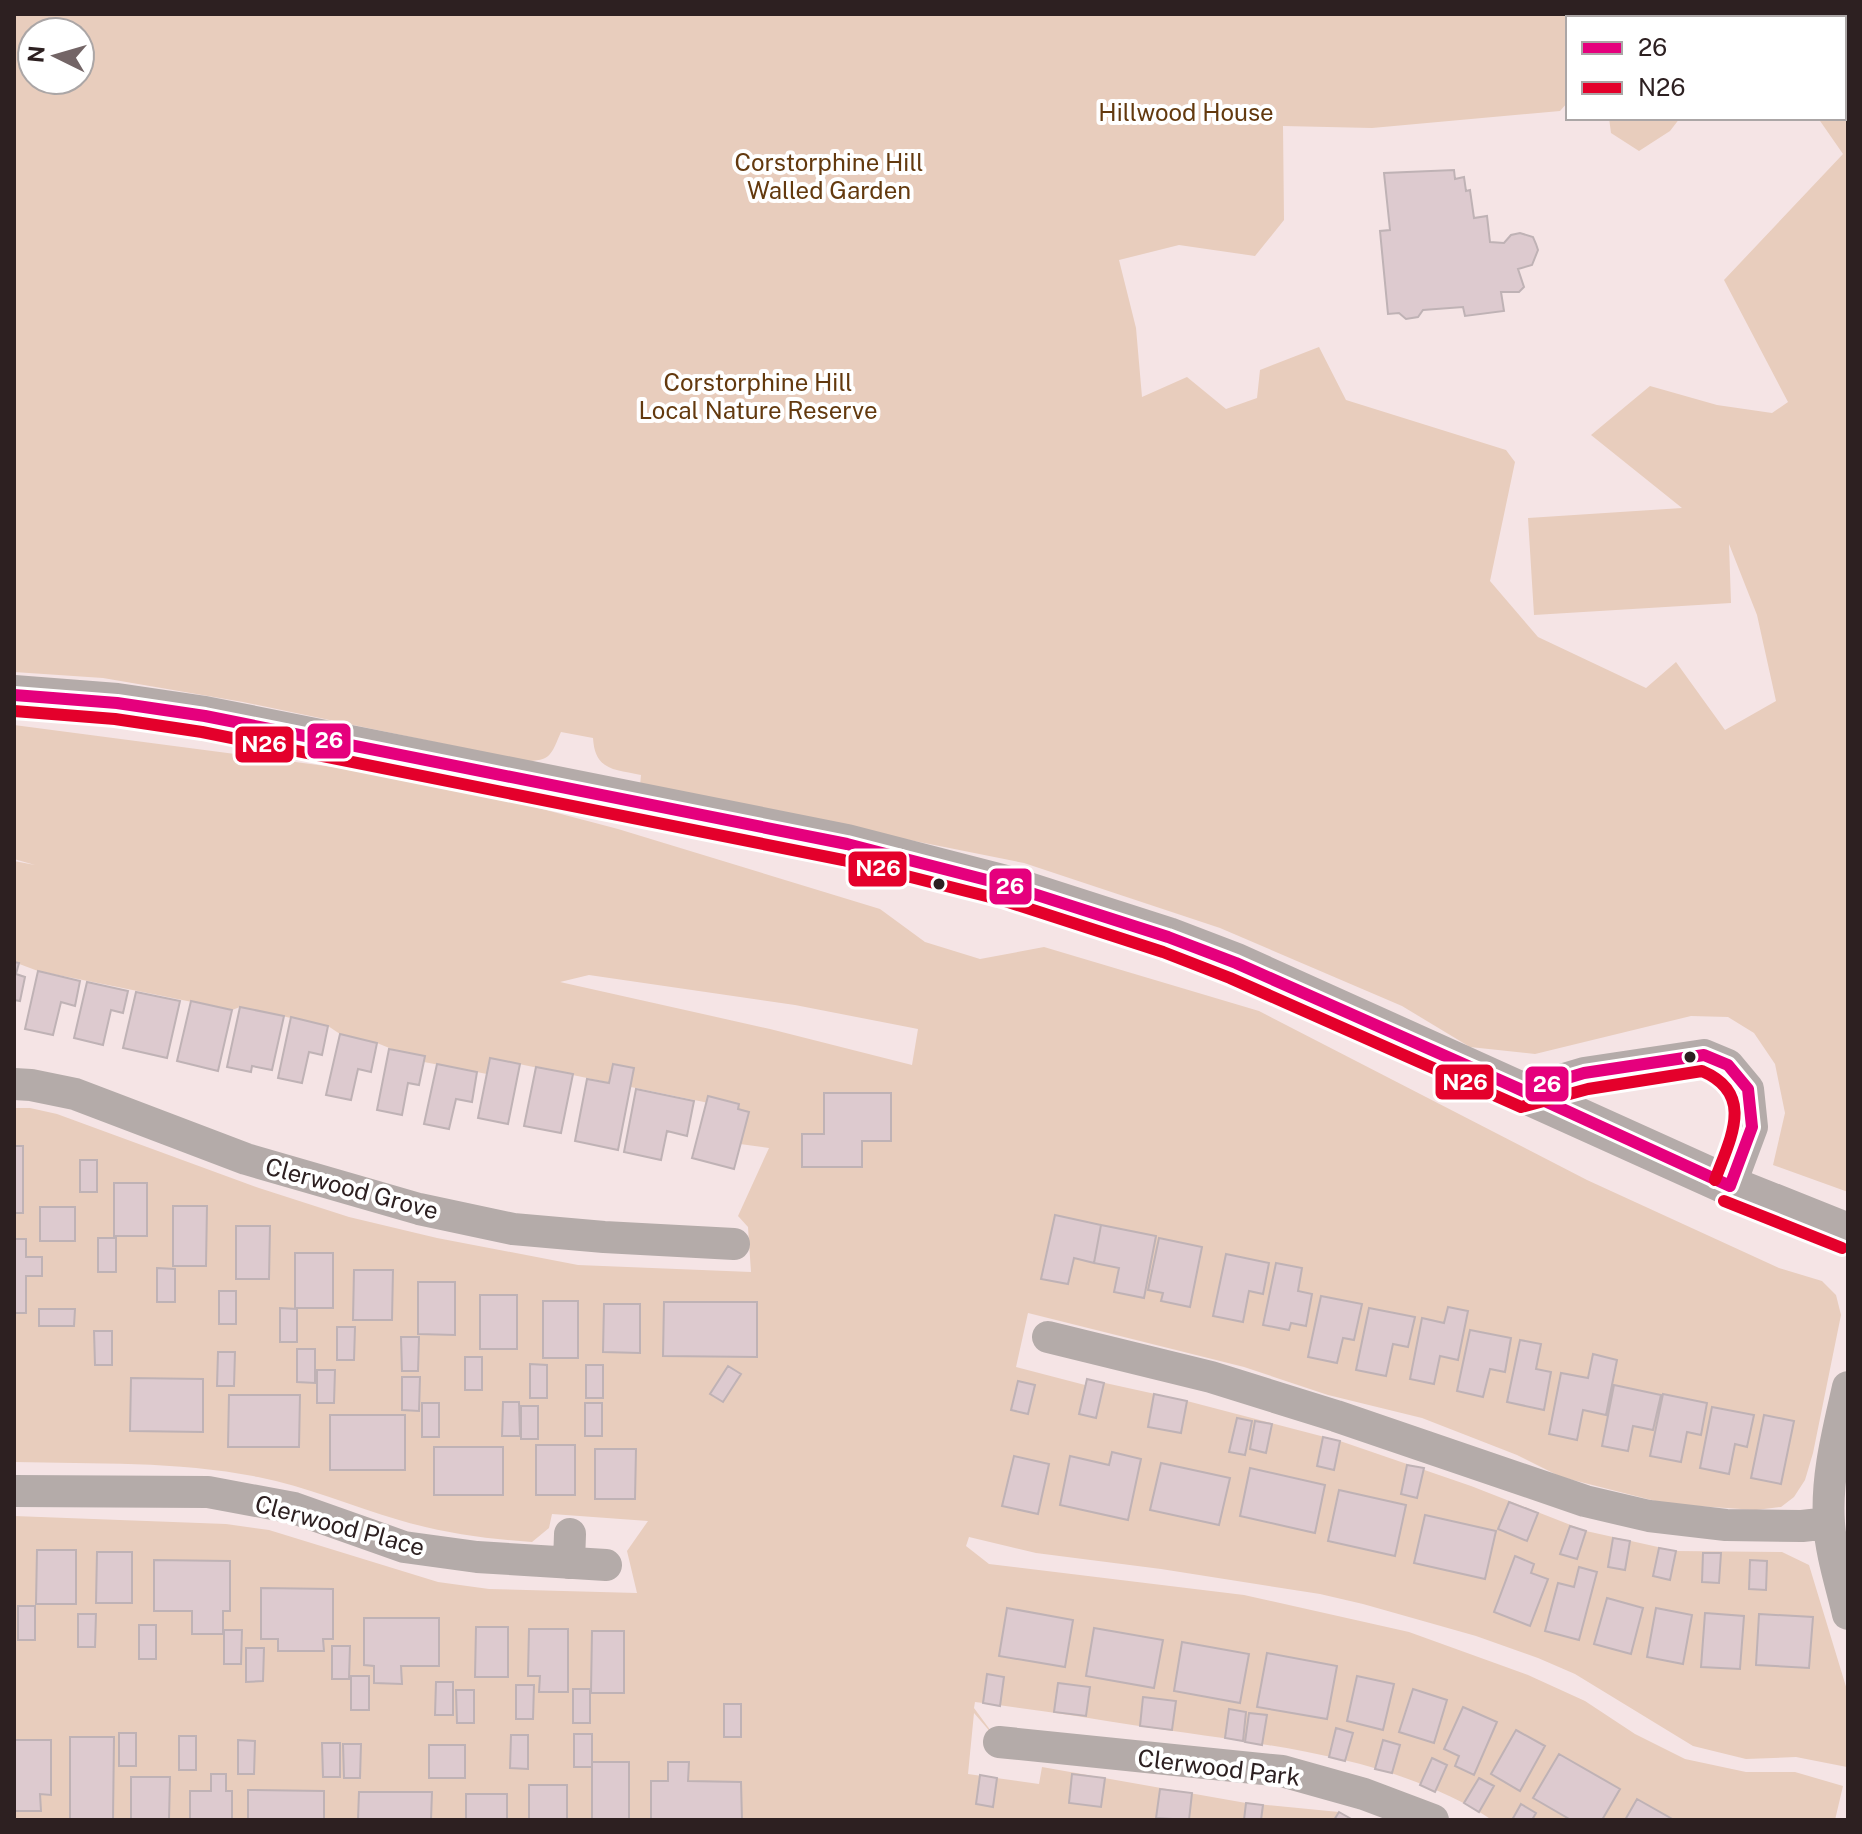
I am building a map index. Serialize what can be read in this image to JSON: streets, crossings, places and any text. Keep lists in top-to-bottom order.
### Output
{
  "streets": {
    "street": ["Clerwood Grove", "Clerwood Place", "Clerwood Park"]
  },
  "parks": ["Hillwood House", "Corstorphine Hill Walled Garden", "Corstorphine Hill Local Nature Reserve"],
  "lines": ["transit line 26", "transit line N26"],
  "legend": ["26", "N26"],
  "north": "left"
}
